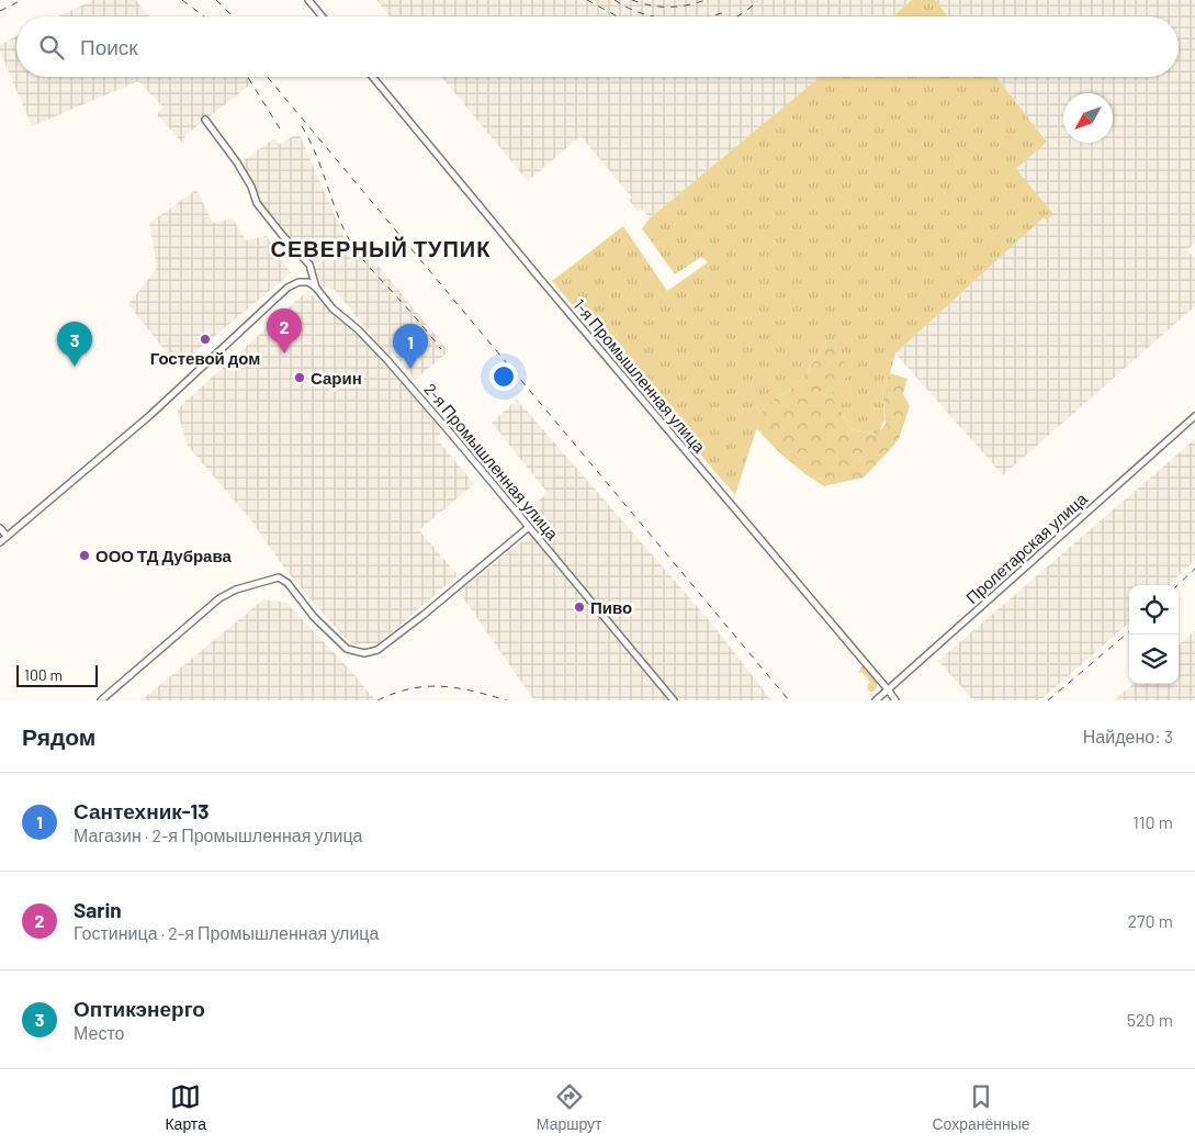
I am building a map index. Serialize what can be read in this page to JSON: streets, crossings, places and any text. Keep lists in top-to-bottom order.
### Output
{
  "streets": {
    "street": ["1-я Промышленная улица", "2-я Промышленная улица", "Пролетарская улица"]
  },
  "crossings": [
    ["1-я Промышленная улица", "Пролетарская улица"]
  ],
  "districts": ["СЕВЕРНЫЙ ТУПИК"],
  "places": [
    "Гостевой дом",
    "Сарин",
    "ООО ТД Дубрава",
    "Пиво"
  ],
  "scale_bar": "100 m",
  "north": "bottom left",
  "page": {
    "search": "Поиск",
    "pins": ["2", "3", "1"],
    "scale": "100 m",
    "heading": ["Рядом", "Найдено: 3"],
    "list": [
      {
        "mark": "1",
        "name": "Сантехник-13",
        "note": "Магазин · 2-я Промышленная улица",
        "value": "110 m"
      },
      {
        "mark": "2",
        "name": "Sarin",
        "note": "Гостиница · 2-я Промышленная улица",
        "value": "270 m"
      },
      {
        "mark": "3",
        "name": "Оптикэнерго",
        "note": "Место",
        "value": "520 m"
      }
    ],
    "nav": ["Карта", "Маршрут", "Сохранённые"]
  }
}
